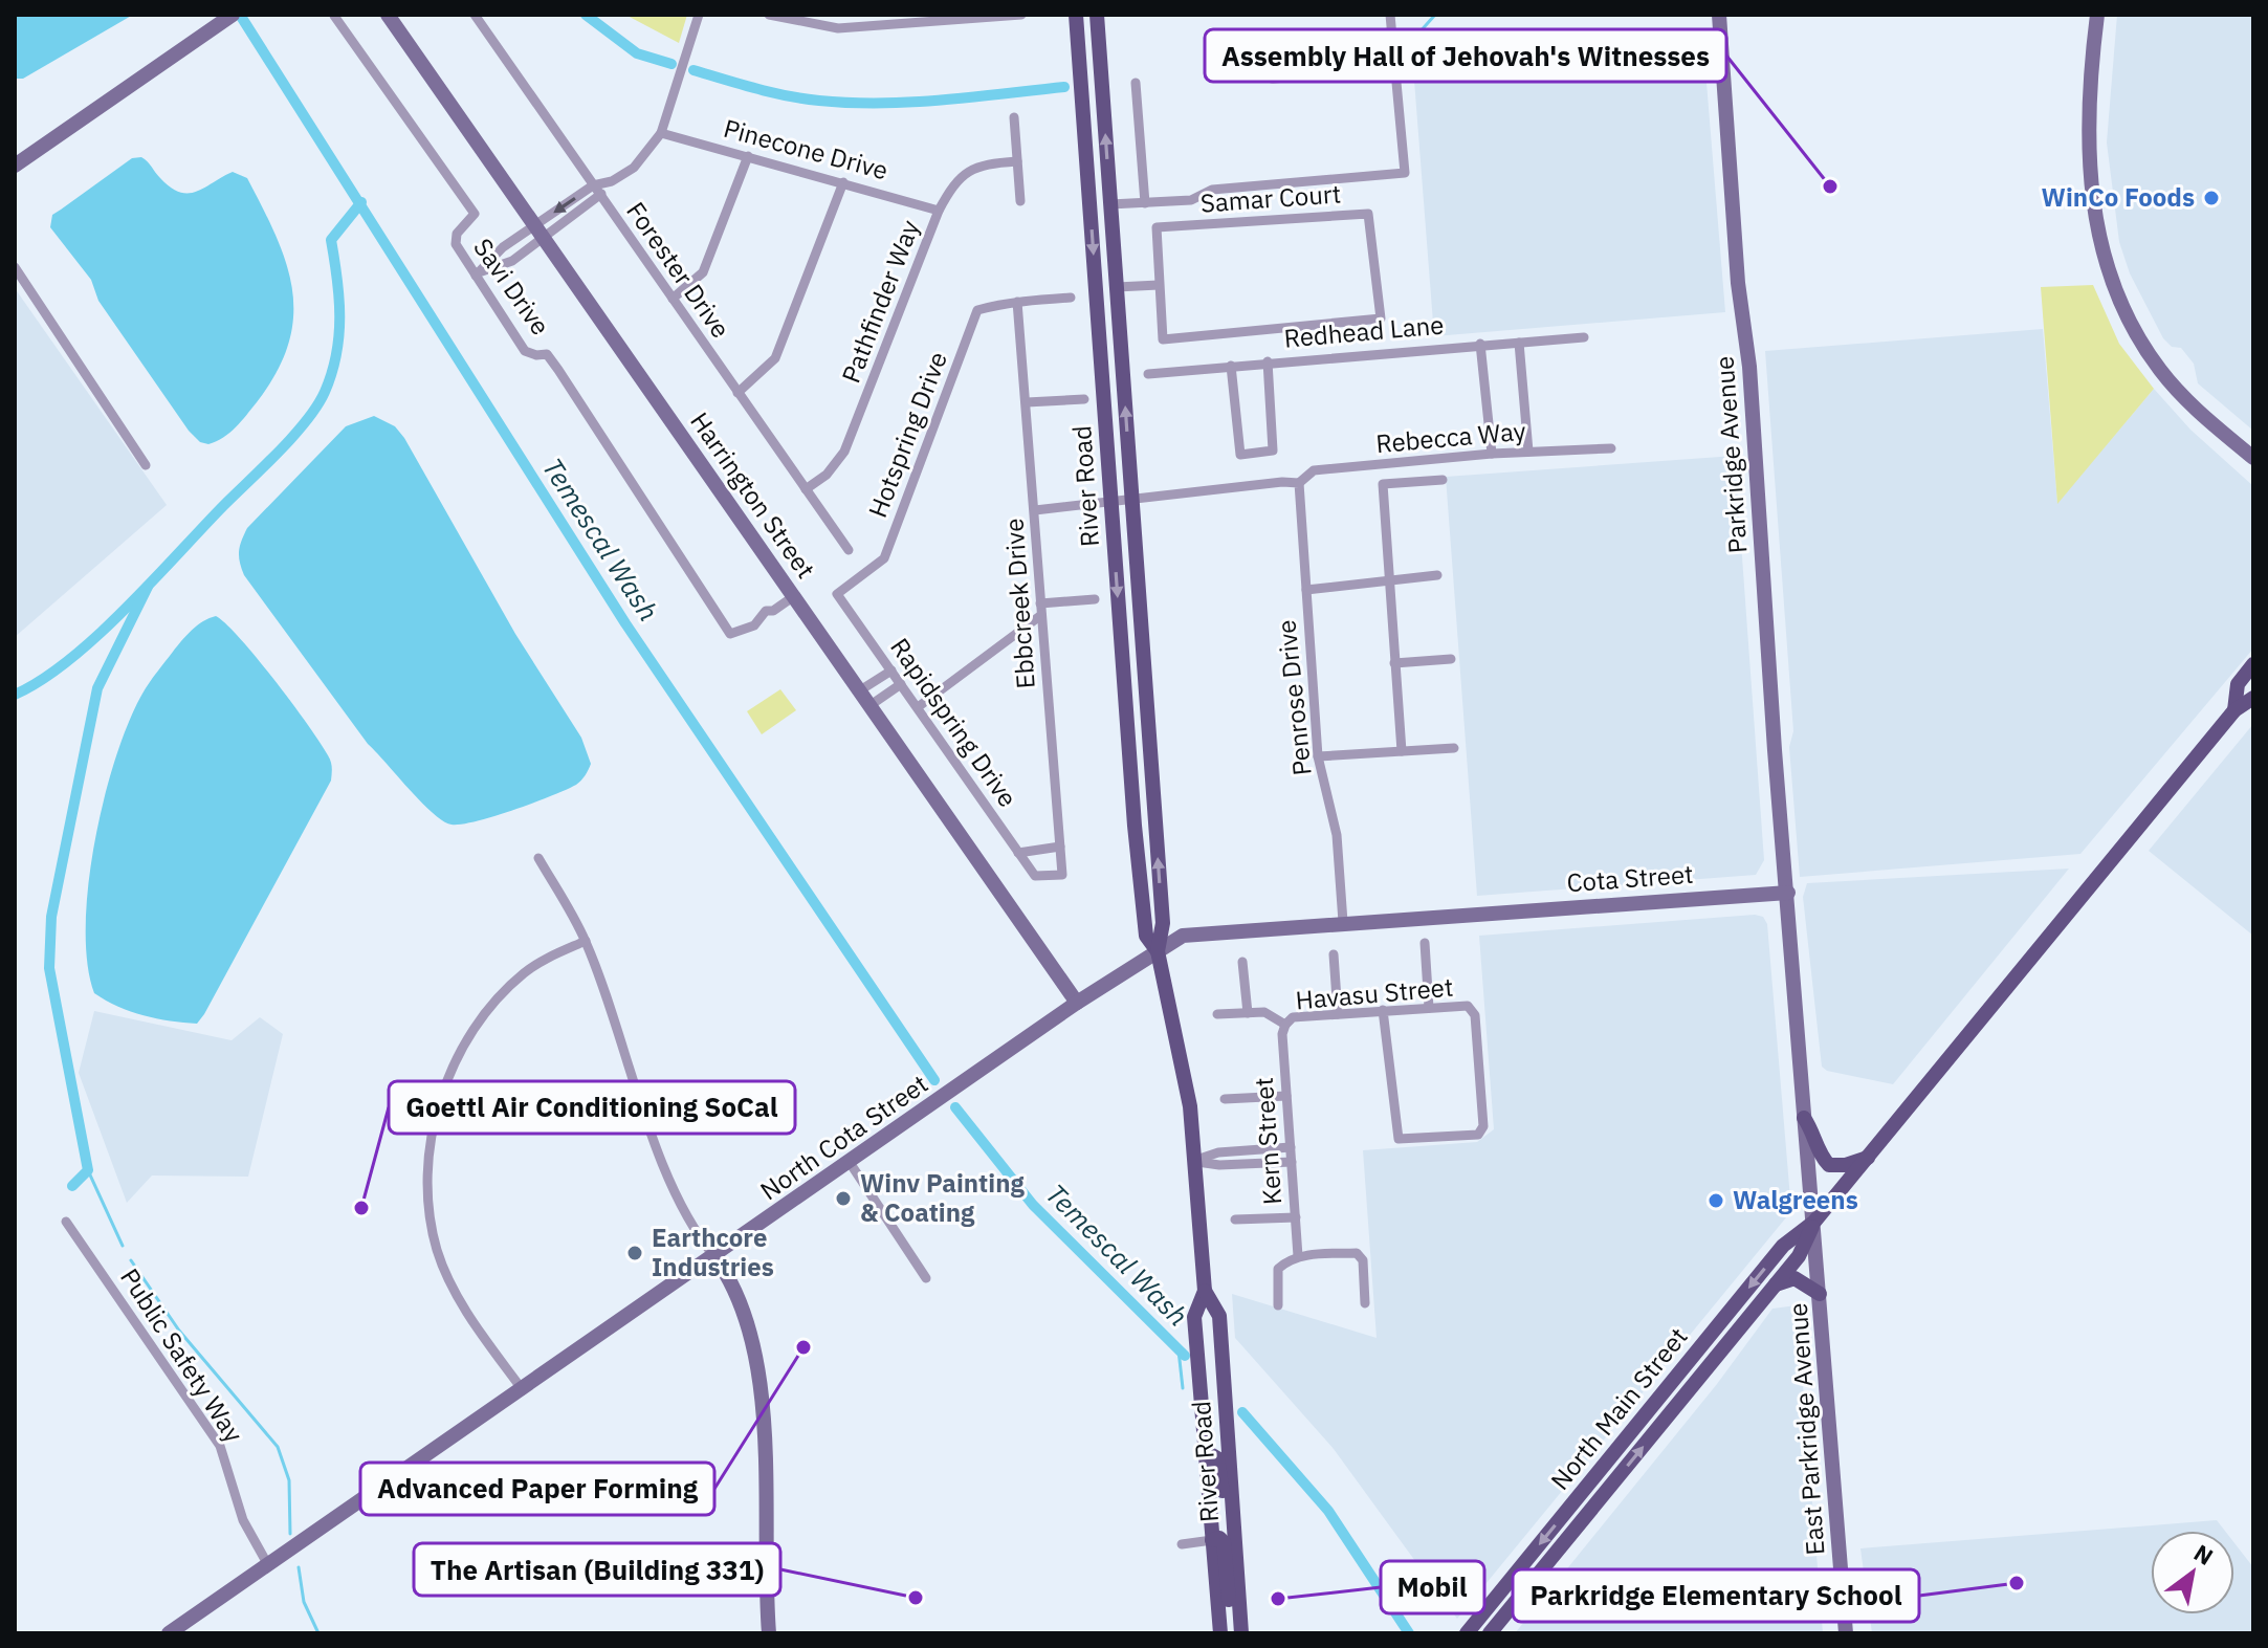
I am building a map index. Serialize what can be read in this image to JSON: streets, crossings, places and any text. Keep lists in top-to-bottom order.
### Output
{
  "streets": {
    "main road": ["River Road", "North Main Street"],
    "street": [
      "Pinecone Drive",
      "Samar Court",
      "Forester Drive",
      "Savi Drive",
      "Pathfinder Way",
      "Redhead Lane",
      "Hotspring Drive",
      "Rebecca Way",
      "Parkridge Avenue",
      "Harrington Street",
      "Ebbcreek Drive",
      "Penrose Drive",
      "Rapidspring Drive",
      "Cota Street",
      "Havasu Street",
      "North Cota Street",
      "Kern Street",
      "Public Safety Way",
      "East Parkridge Avenue"
    ]
  },
  "crossings": [
    ["Pinecone Drive", "Pathfinder Way"],
    ["Forester Drive", "Pathfinder Way"],
    ["Savi Drive", "Harrington Street"],
    ["Hotspring Drive", "Ebbcreek Drive"],
    ["Hotspring Drive", "Rapidspring Drive"],
    ["Rebecca Way", "Penrose Drive"],
    ["Parkridge Avenue", "Cota Street"],
    ["Parkridge Avenue", "East Parkridge Avenue"],
    ["River Road", "North Cota Street"],
    ["Harrington Street", "North Cota Street"],
    ["Ebbcreek Drive", "Rapidspring Drive"],
    ["Penrose Drive", "North Cota Street"],
    ["Cota Street", "North Cota Street"],
    ["Havasu Street", "Kern Street"],
    ["North Cota Street", "Public Safety Way"],
    ["North Main Street", "East Parkridge Avenue"]
  ],
  "water": ["Temescal Wash"],
  "places": [
    "Assembly Hall of Jehovah's Witnesses",
    "WinCo Foods",
    "Winv Painting & Coating",
    "Walgreens",
    "Goettl Air Conditioning SoCal",
    "Earthcore Industries",
    "Advanced Paper Forming",
    "Parkridge Elementary School",
    "The Artisan (Building 331)",
    "Mobil"
  ],
  "north": "top right"
}
